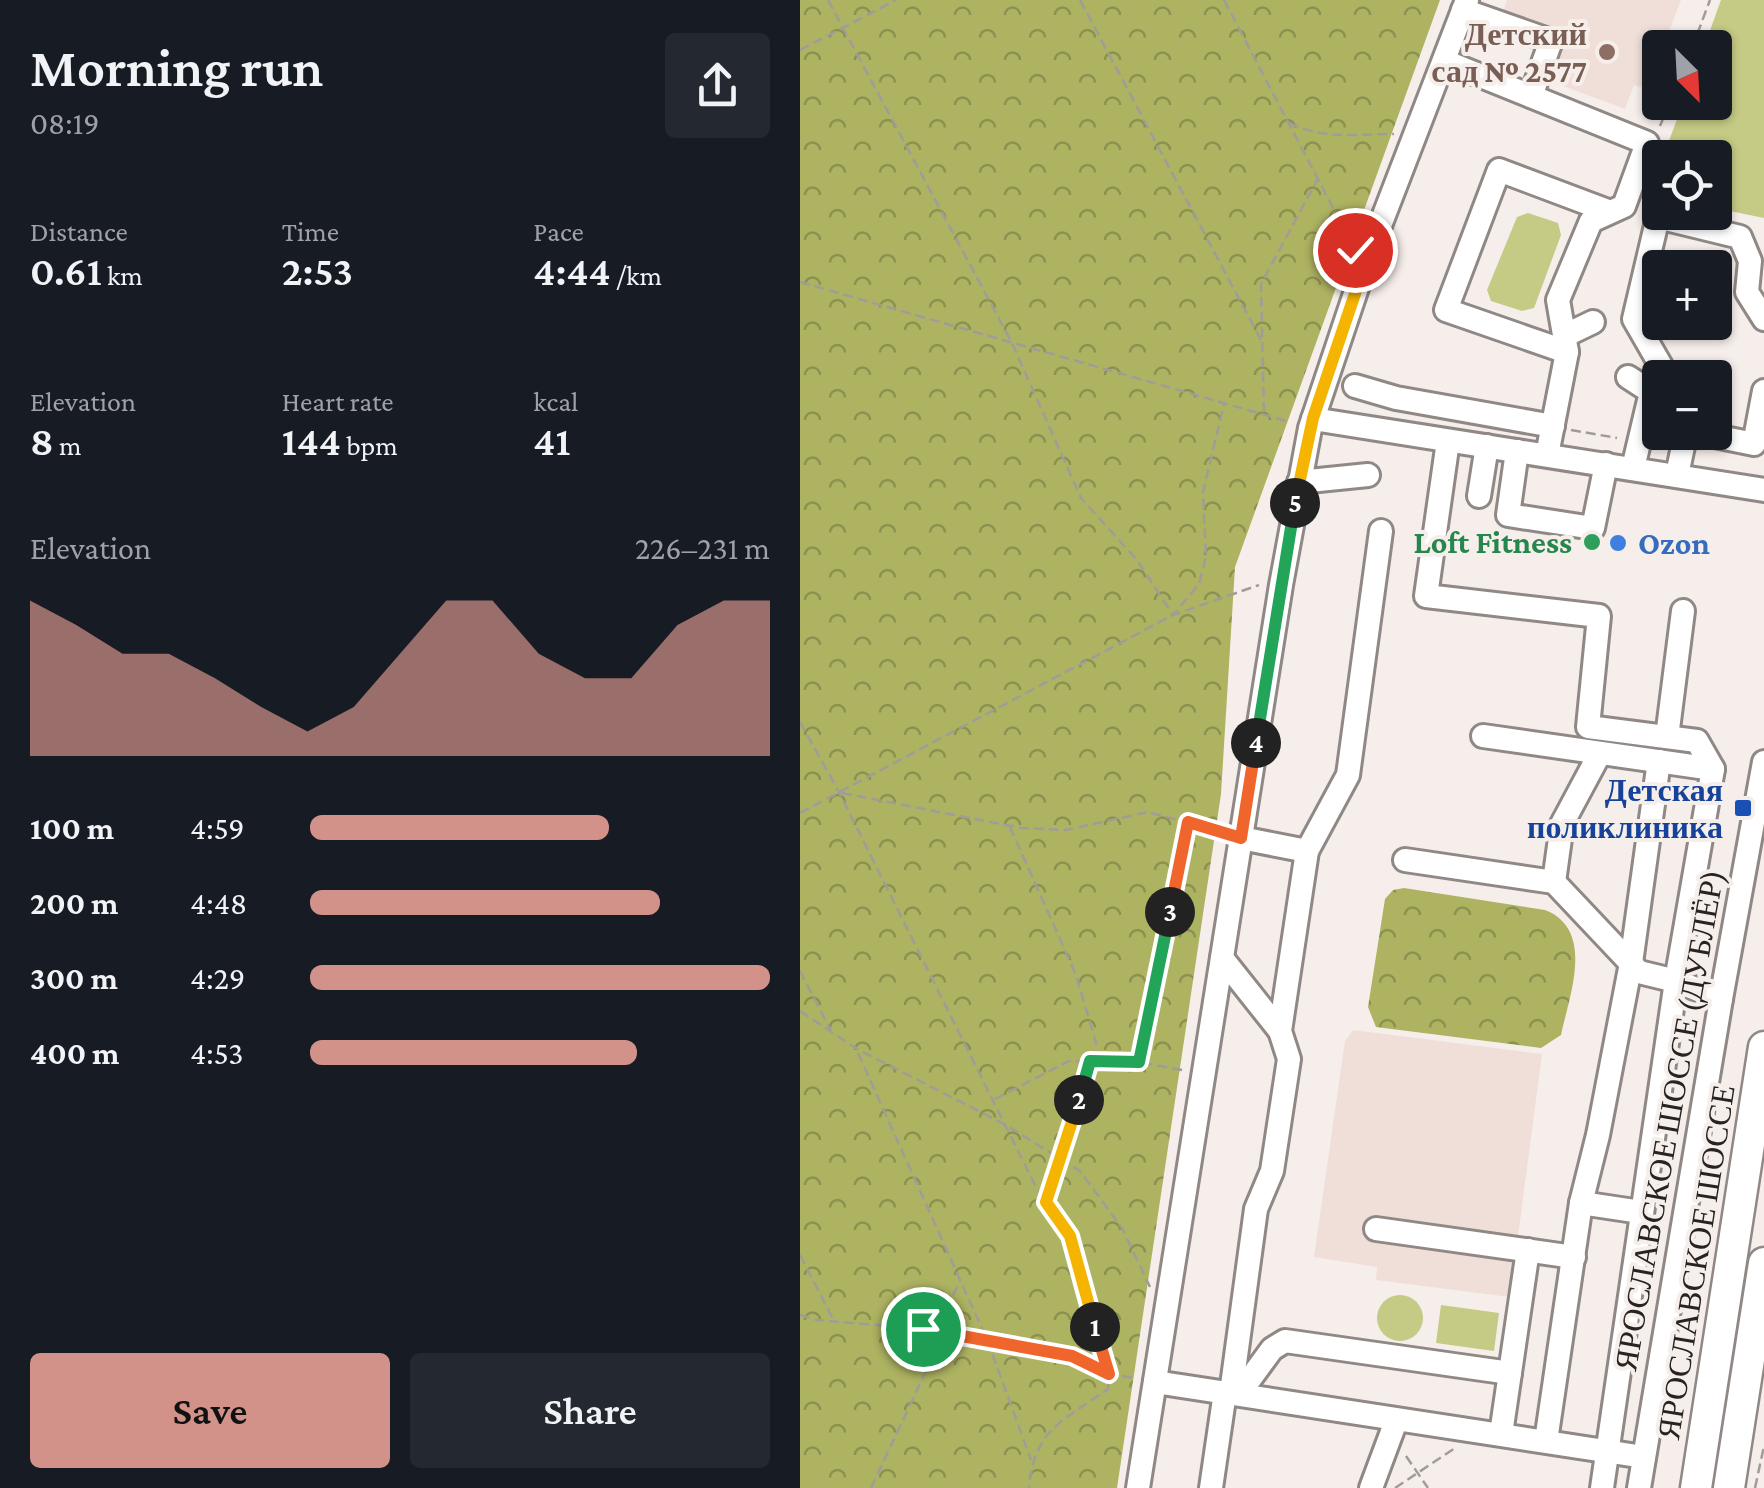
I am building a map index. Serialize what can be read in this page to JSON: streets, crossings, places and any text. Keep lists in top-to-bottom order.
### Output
{
  "streets": {
    "main road": ["ЯРОСЛАВСКОЕ ШОССЕ"],
    "street": ["ЯРОСЛАВСКОЕ ШОССЕ (ДУБЛЁР)"]
  },
  "places": {
    "other": ["Детский сад № 2577", "Loft Fitness", "Ozon"],
    "transit": ["Детская поликлиника"]
  },
  "north": "bottom right",
  "page": {
    "heading": ["Morning run", "08:19"],
    "map_buttons": ["+", "−"],
    "stats": [
      ["Distance", "0.61 km"],
      ["Time", "2:53"],
      ["Pace", "4:44 /km"],
      ["Elevation", "8 m"],
      ["Heart rate", "144 bpm"],
      ["kcal", "41"]
    ],
    "pins": [
      "5",
      "4",
      "3",
      "2",
      "1"
    ],
    "chart": ["Elevation", "226–231 m"],
    "list": [
      {
        "name": "100 m",
        "note": "4:59"
      },
      {
        "name": "200 m",
        "note": "4:48"
      },
      {
        "name": "300 m",
        "note": "4:29"
      },
      {
        "name": "400 m",
        "note": "4:53"
      }
    ],
    "buttons": ["Save", "Share"]
  }
}
